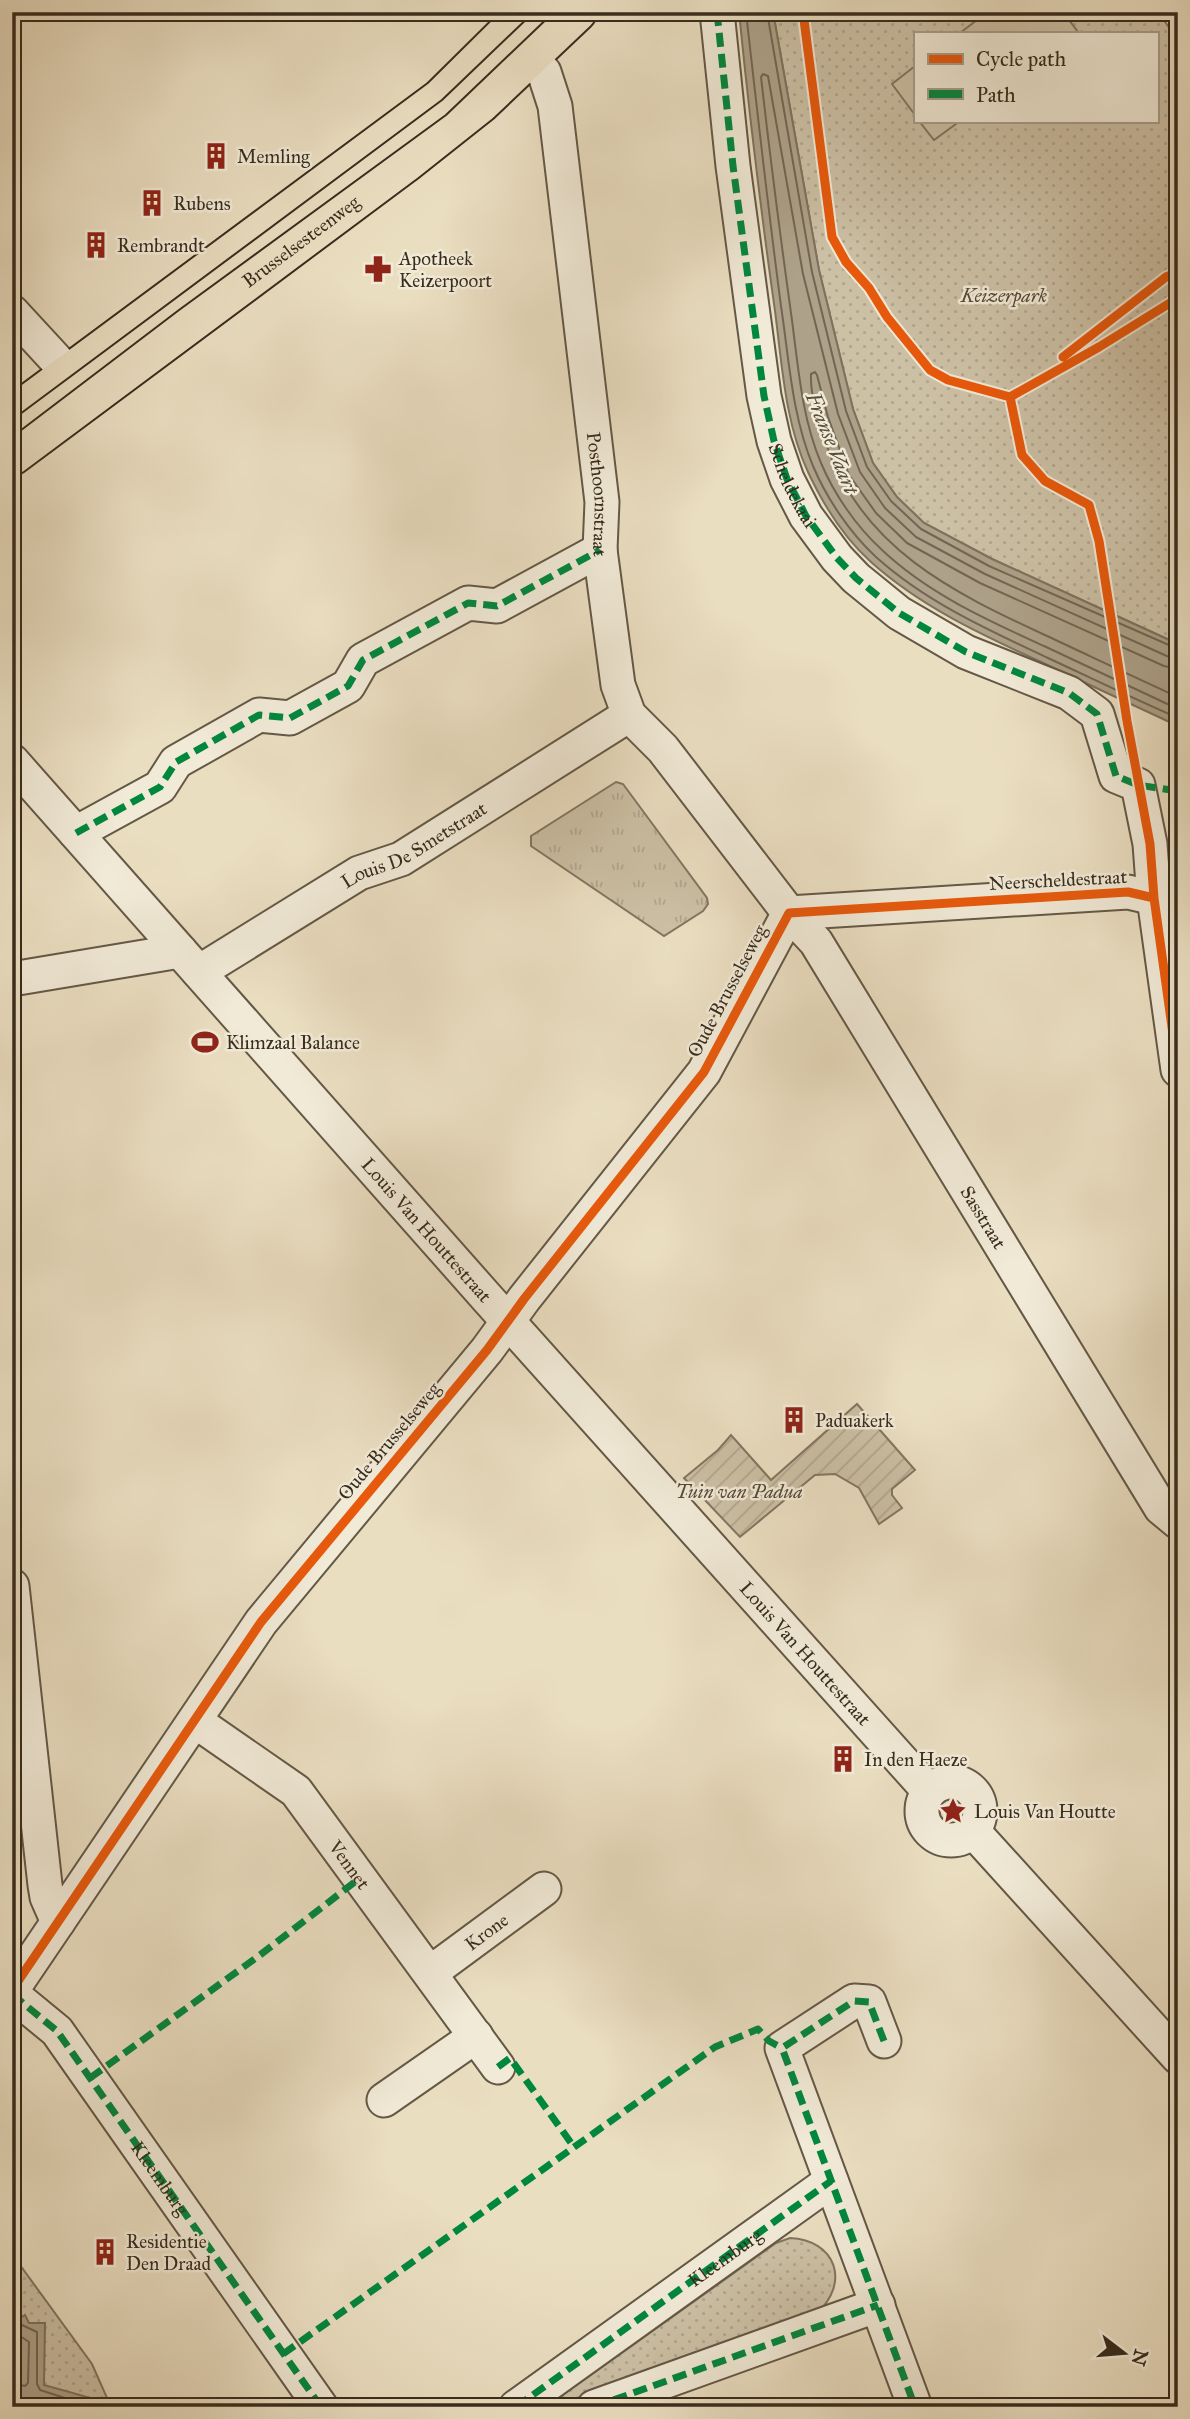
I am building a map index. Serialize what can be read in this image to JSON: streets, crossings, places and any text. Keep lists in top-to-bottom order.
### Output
{
  "streets": {
    "main road": ["Brusselsesteenweg"],
    "street": [
      "Scheldekaai",
      "Posthoornstraat",
      "Louis De Smetstraat",
      "Neerscheldestraat",
      "Oude Brusselseweg",
      "Sasstraat",
      "Louis Van Houttestraat",
      "Vennet",
      "Krone",
      "Kleemburg"
    ]
  },
  "crossings": [
    ["Brusselsesteenweg", "Posthoornstraat"],
    ["Scheldekaai", "Neerscheldestraat"],
    ["Posthoornstraat", "Louis De Smetstraat"],
    ["Posthoornstraat", "Neerscheldestraat"],
    ["Posthoornstraat", "Oude Brusselseweg"],
    ["Posthoornstraat", "Sasstraat"],
    ["Louis De Smetstraat", "Louis Van Houttestraat"],
    ["Neerscheldestraat", "Oude Brusselseweg"],
    ["Neerscheldestraat", "Sasstraat"],
    ["Oude Brusselseweg", "Sasstraat"],
    ["Oude Brusselseweg", "Louis Van Houttestraat"],
    ["Oude Brusselseweg", "Vennet"],
    ["Oude Brusselseweg", "Kleemburg"],
    ["Vennet", "Krone"]
  ],
  "water": ["Franse Vaart"],
  "parks": ["Keizerpark", "Tuin van Padua"],
  "places": {
    "building": [
      "Memling",
      "Rubens",
      "Rembrandt",
      "Paduakerk",
      "In den Haeze",
      "Residentie Den Draad"
    ],
    "pharmacy": ["Apotheek Keizerpoort"],
    "sports": ["Klimzaal Balance"],
    "place": ["Louis Van Houtte"]
  },
  "legend": ["Cycle path", "Path"],
  "north": "right"
}
